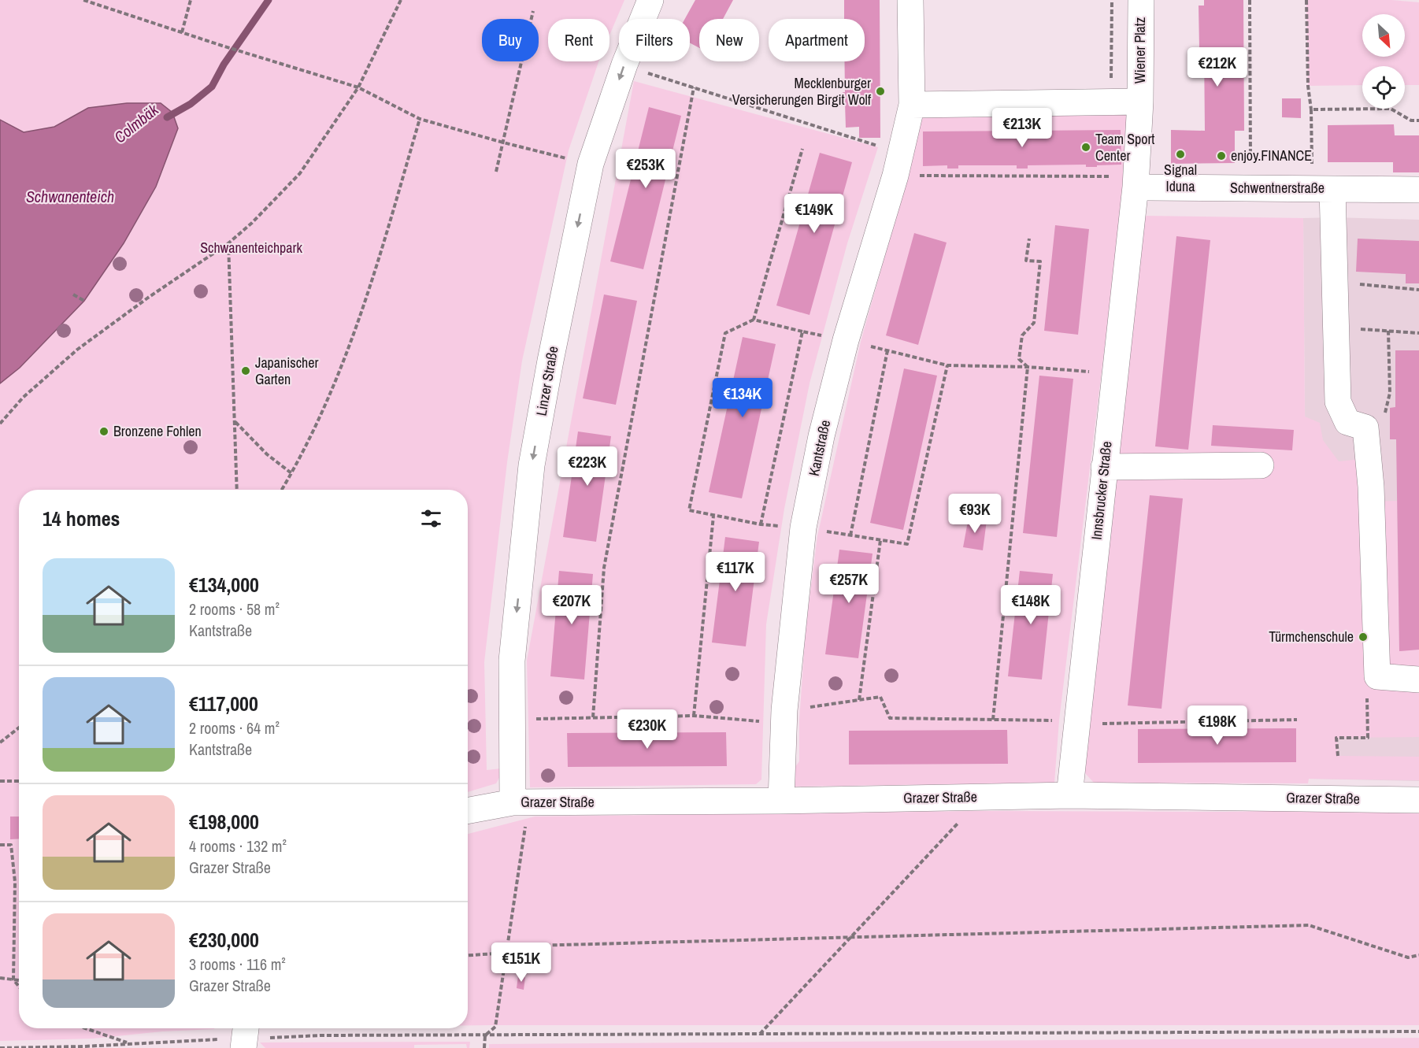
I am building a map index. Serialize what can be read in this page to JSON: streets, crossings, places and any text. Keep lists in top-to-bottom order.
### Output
{
  "streets": {
    "street": [
      "Wiener Platz",
      "Schwentnerstraße",
      "Linzer Straße",
      "Kantstraße",
      "Innsbrucker Straße",
      "Grazer Straße"
    ]
  },
  "crossings": [
    ["Wiener Platz", "Schwentnerstraße"],
    ["Wiener Platz", "Kantstraße"],
    ["Wiener Platz", "Innsbrucker Straße"],
    ["Schwentnerstraße", "Innsbrucker Straße"],
    ["Linzer Straße", "Grazer Straße"],
    ["Kantstraße", "Grazer Straße"],
    ["Innsbrucker Straße", "Grazer Straße"]
  ],
  "one_way": ["Linzer Straße"],
  "water": ["Colmbäk", "Schwanenteich"],
  "parks": ["Schwanenteichpark"],
  "places": [
    "Mecklenburger Versicherungen Birgit Wolf",
    "Team Sport Center",
    "Signal Iduna",
    "enjoy.FINANCE",
    "Japanischer Garten",
    "Bronzene Fohlen",
    "Türmchenschule"
  ],
  "north": "bottom right",
  "page": {
    "chip": [
      "Buy",
      "Rent",
      "Filters",
      "New",
      "Apartment"
    ],
    "price": [
      "€212K",
      "€213K",
      "€253K",
      "€149K",
      "€134K",
      "€223K",
      "€93K",
      "€117K",
      "€257K",
      "€207K",
      "€148K",
      "€198K",
      "€230K",
      "€151K"
    ],
    "heading": "14 homes",
    "list": [
      {
        "name": "€134,000",
        "note": "2 rooms · 58 m² · Kantstraße"
      },
      {
        "name": "€117,000",
        "note": "2 rooms · 64 m² · Kantstraße"
      },
      {
        "name": "€198,000",
        "note": "4 rooms · 132 m² · Grazer Straße"
      },
      {
        "name": "€230,000",
        "note": "3 rooms · 116 m² · Grazer Straße"
      }
    ]
  }
}
